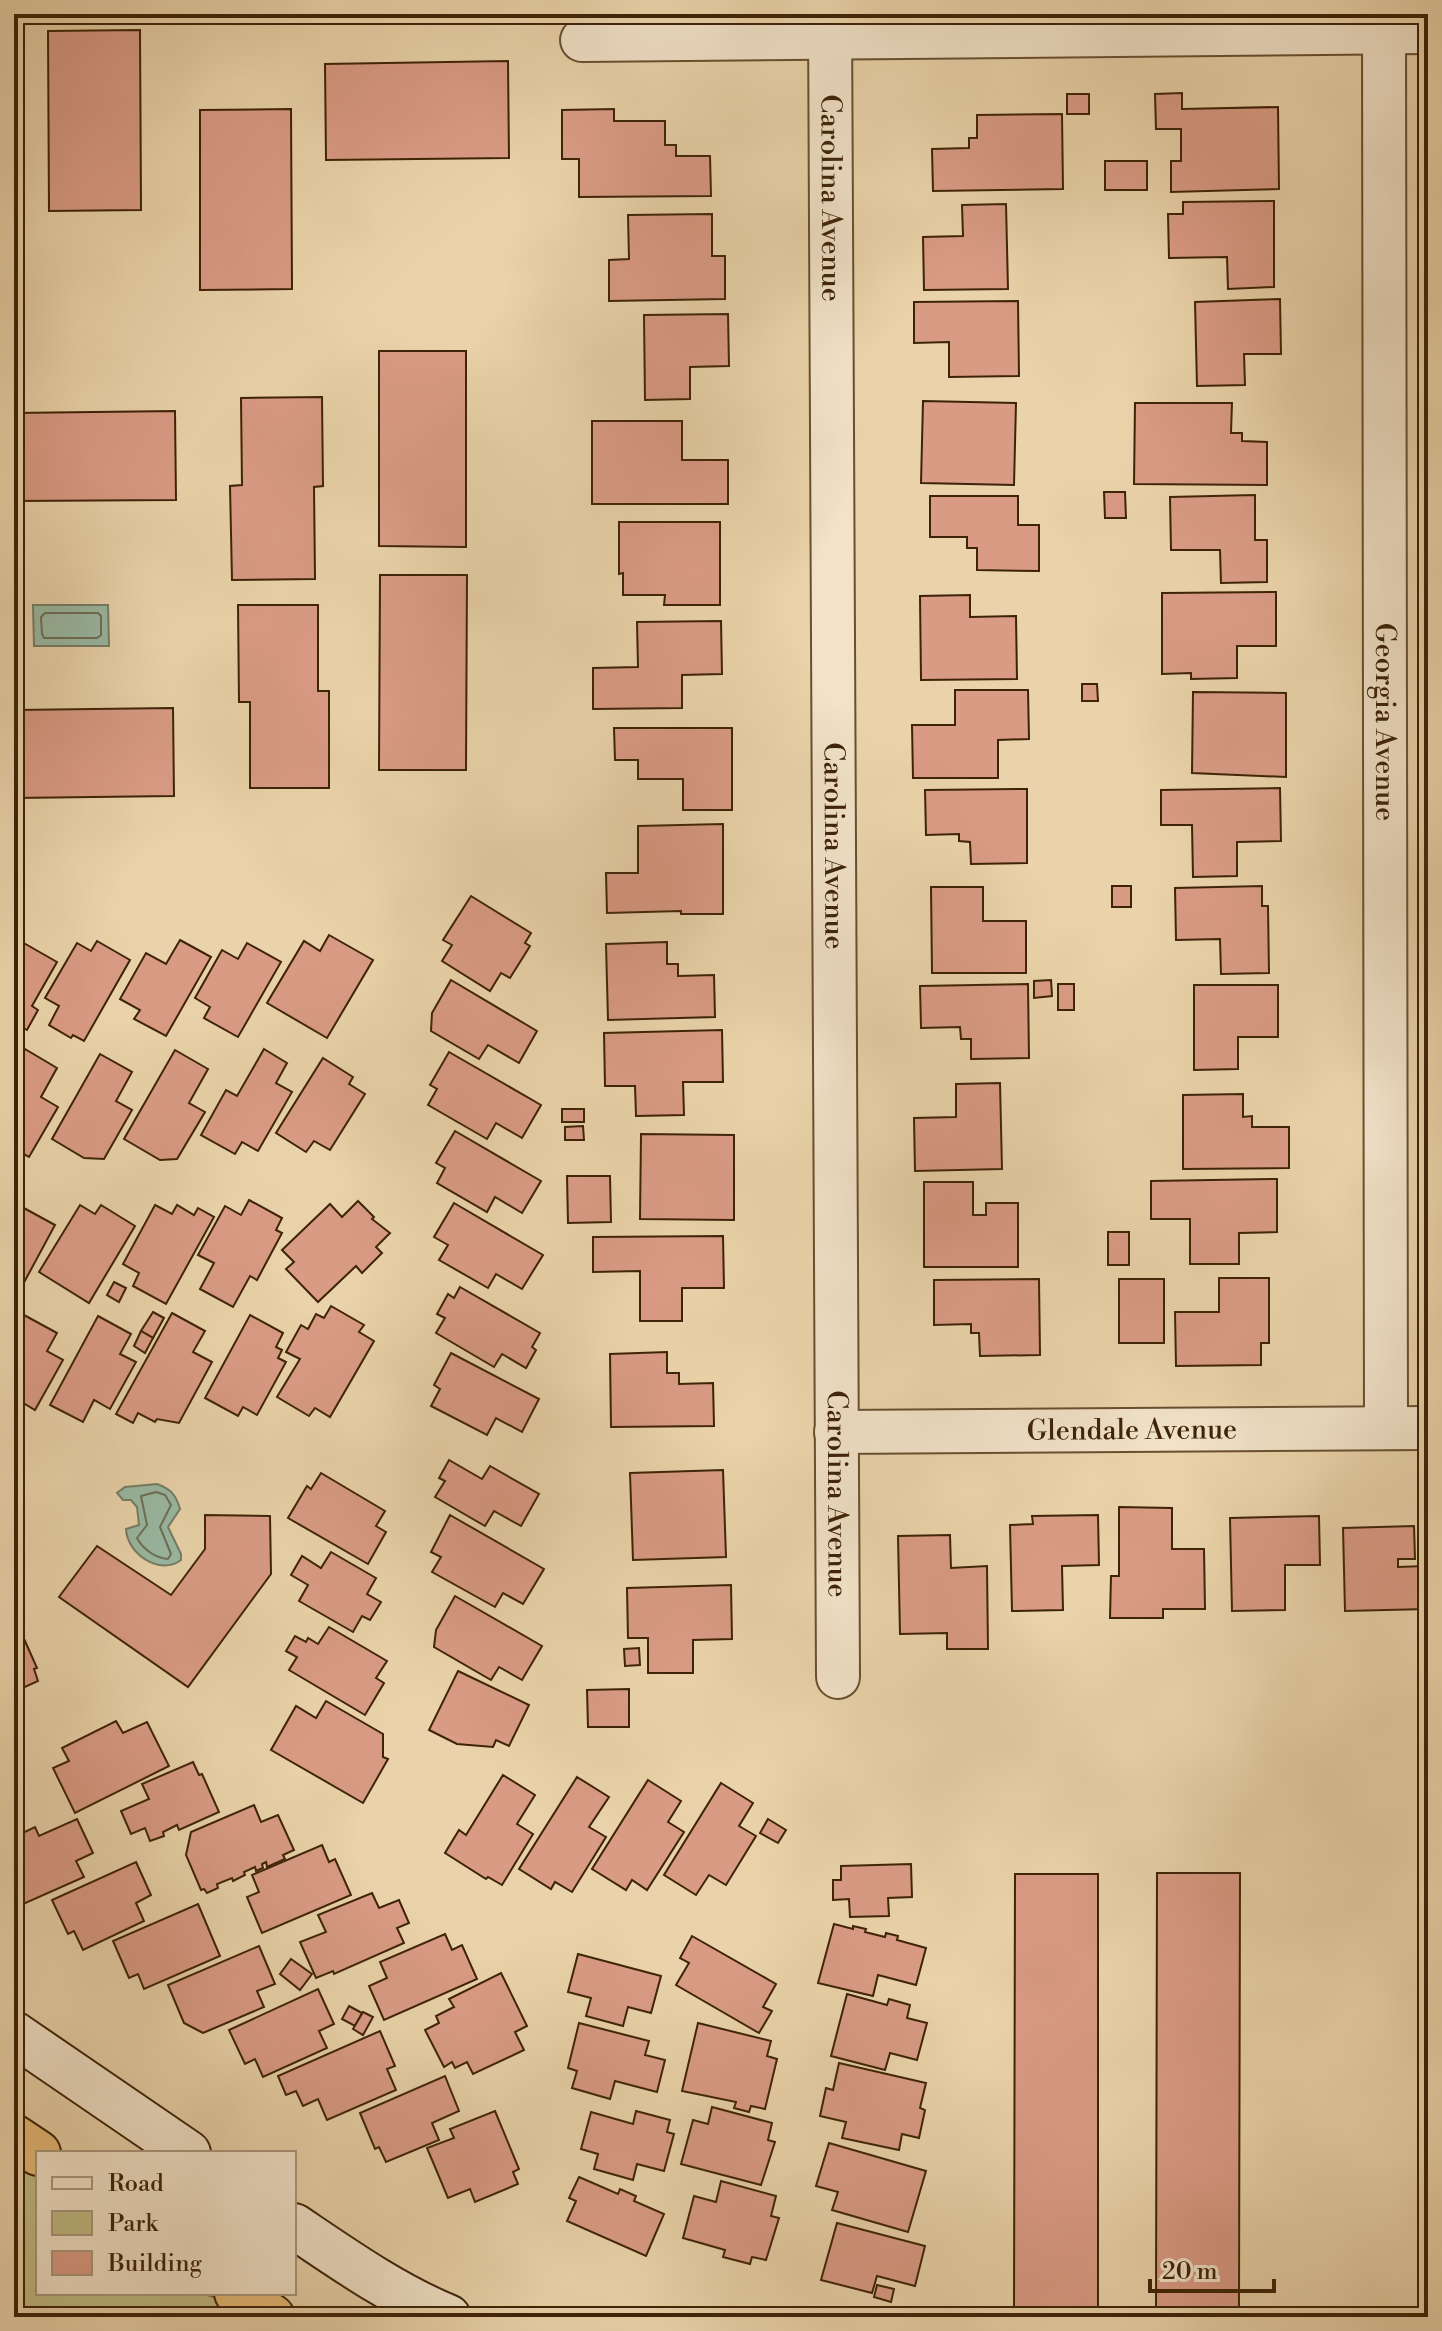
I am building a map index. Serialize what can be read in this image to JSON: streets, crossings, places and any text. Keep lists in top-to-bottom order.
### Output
{
  "streets": {
    "street": ["Carolina Avenue", "Georgia Avenue", "Glendale Avenue"]
  },
  "crossings": [
    ["Carolina Avenue", "Glendale Avenue"],
    ["Georgia Avenue", "Glendale Avenue"]
  ],
  "legend": ["Road", "Park", "Building"],
  "scale_bar": "20 m"
}
